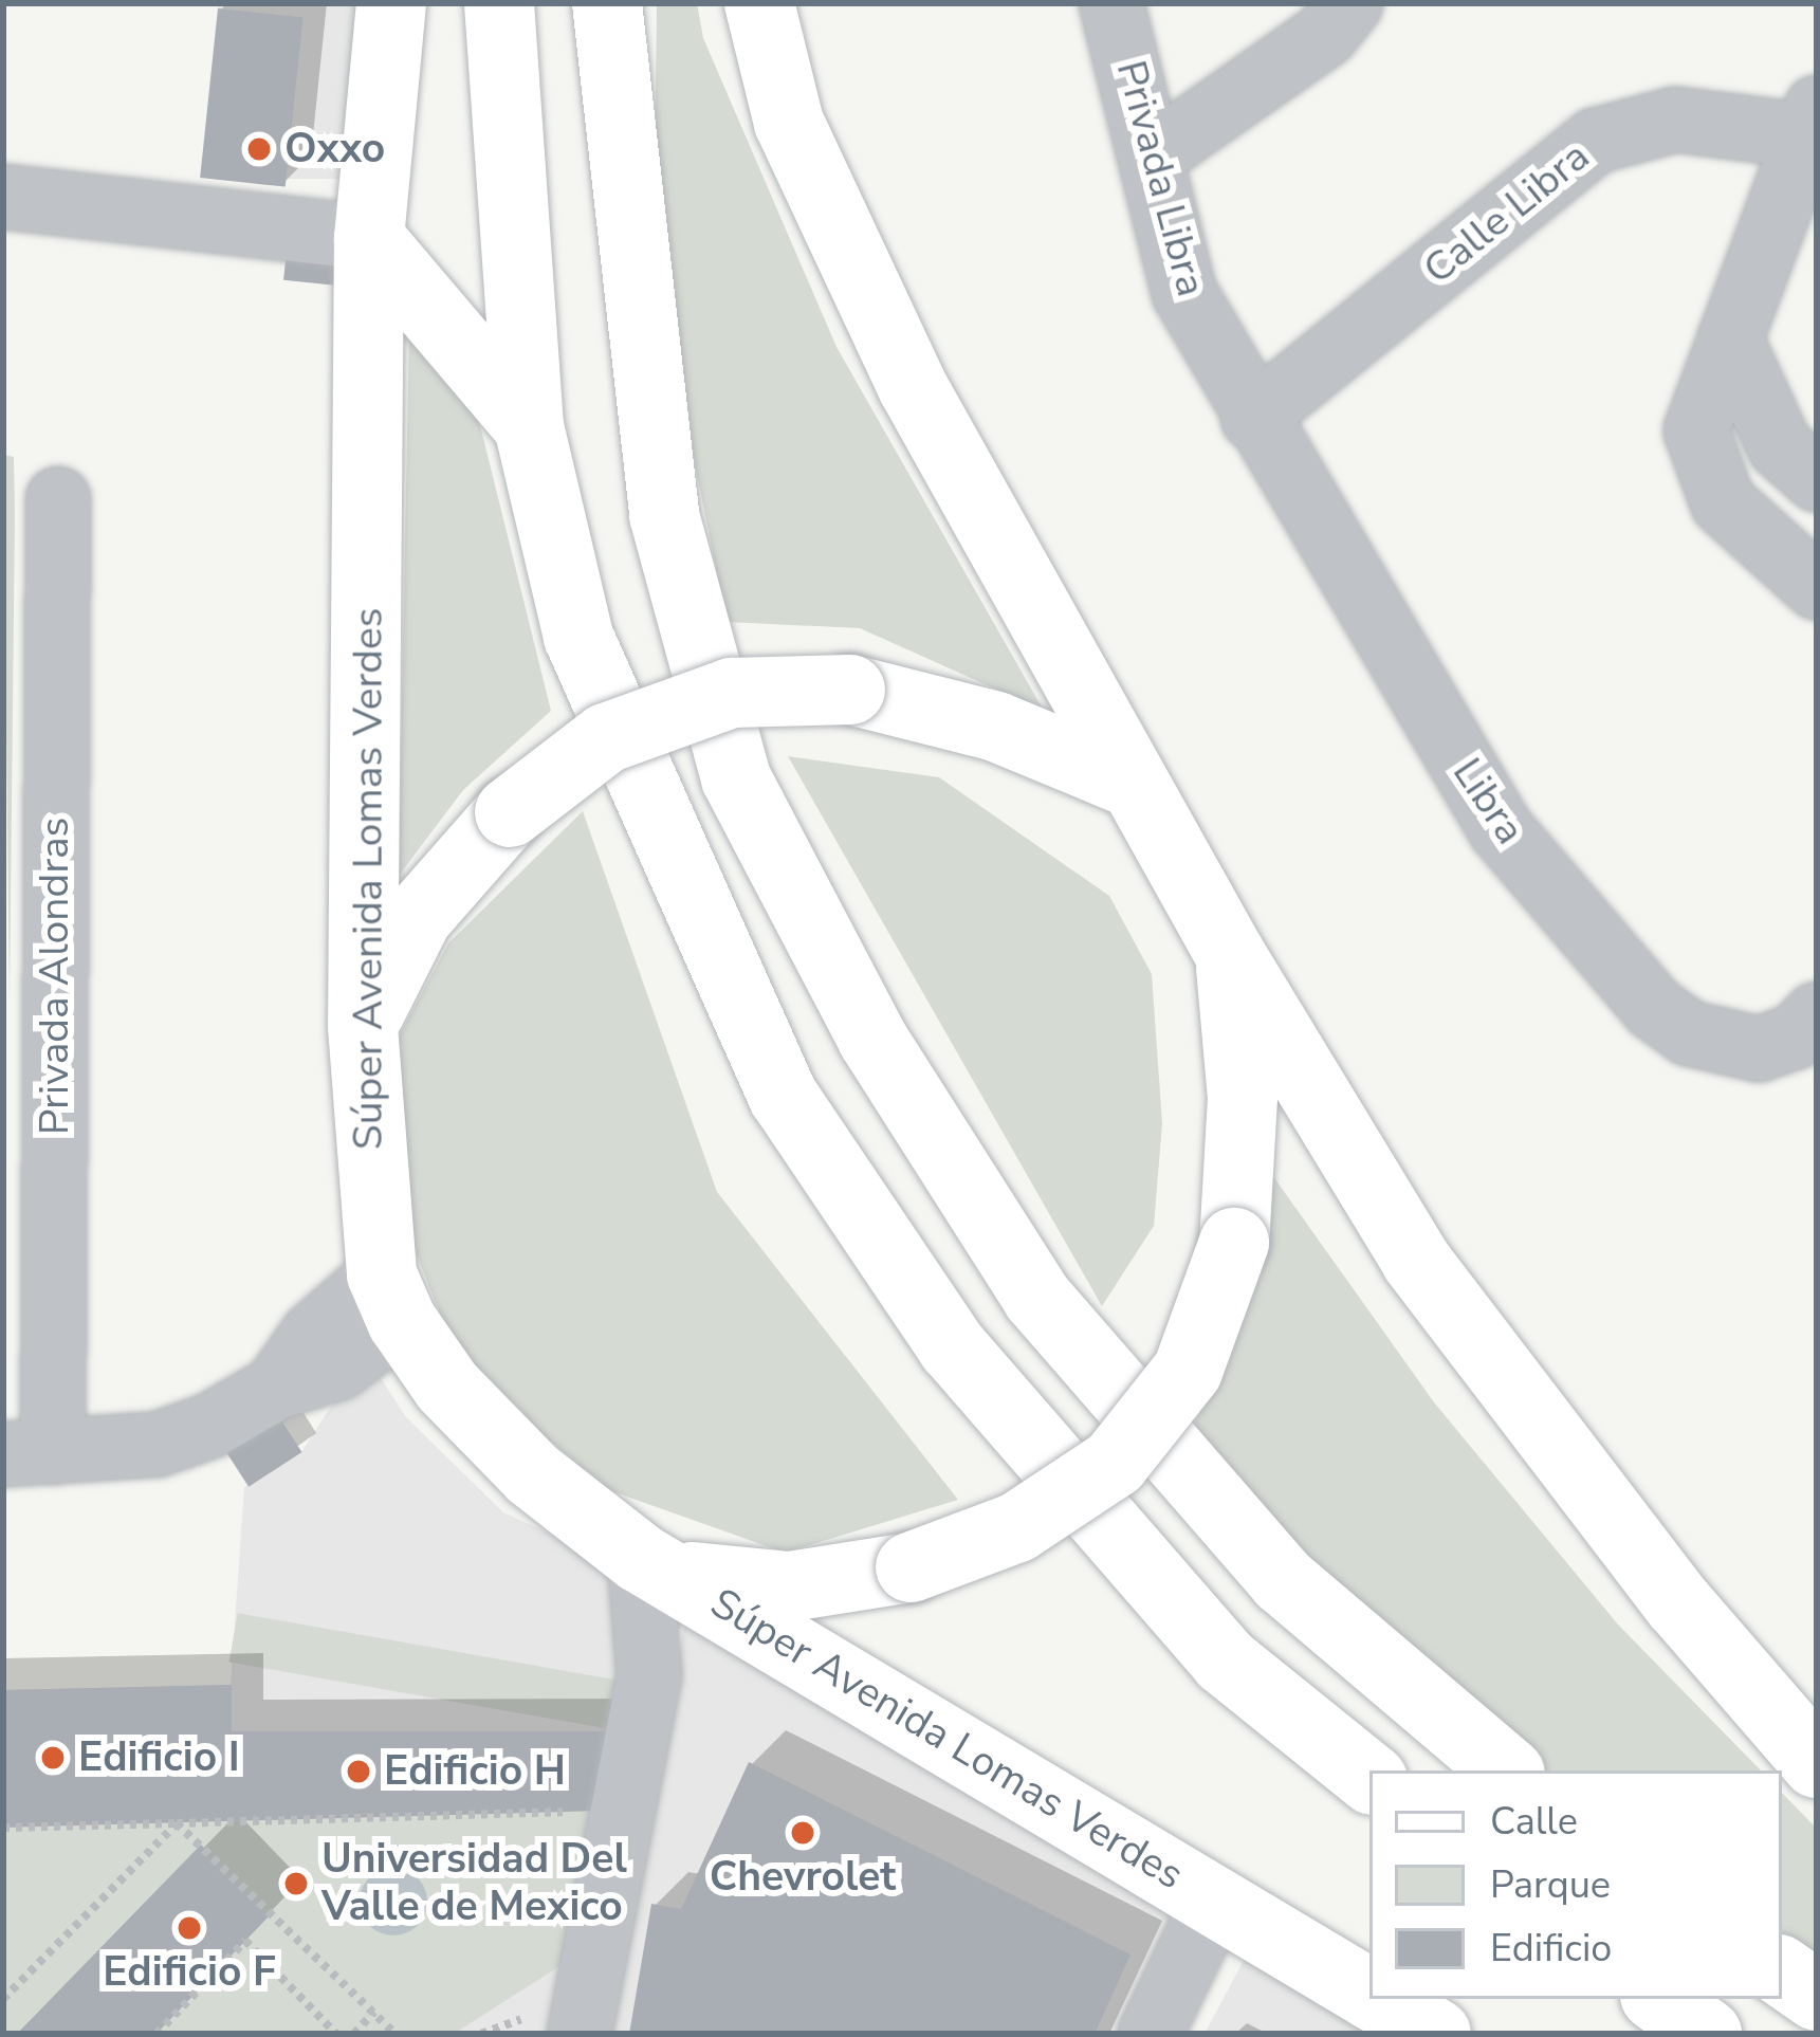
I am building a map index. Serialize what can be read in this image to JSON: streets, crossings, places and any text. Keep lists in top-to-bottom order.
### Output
{
  "streets": {
    "main road": ["Súper Avenida Lomas Verdes"],
    "street": [
      "Privada Libra",
      "Calle Libra",
      "Libra",
      "Privada Alondras"
    ]
  },
  "crossings": [
    ["Privada Libra", "Calle Libra"],
    ["Privada Libra", "Libra"],
    ["Calle Libra", "Libra"]
  ],
  "places": [
    "Oxxo",
    "Edificio I",
    "Edificio H",
    "Chevrolet",
    "Universidad Del Valle de Mexico",
    "Edificio F"
  ],
  "legend": ["Calle", "Parque", "Edificio"]
}
